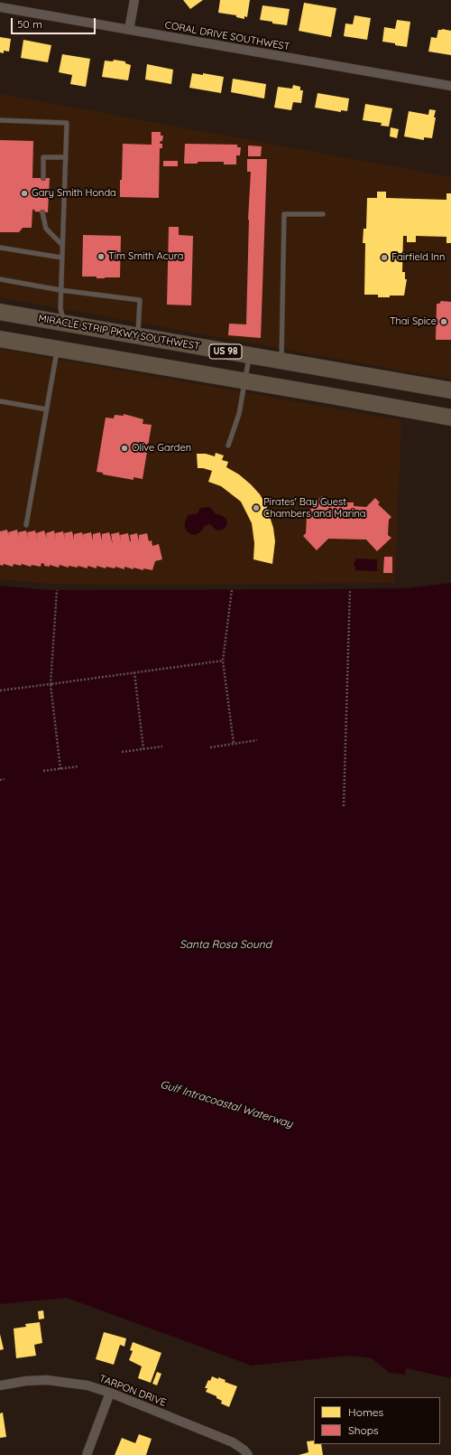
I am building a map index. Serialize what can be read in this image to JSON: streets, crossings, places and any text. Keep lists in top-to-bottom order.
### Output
{
  "streets": {
    "highway": ["MIRACLE STRIP PKWY SOUTHWEST", "US 98"],
    "street": ["CORAL DRIVE SOUTHWEST", "TARPON DRIVE"]
  },
  "water": ["Santa Rosa Sound", "Gulf Intracoastal Waterway"],
  "places": [
    "Gary Smith Honda",
    "Tim Smith Acura",
    "Fairfield Inn",
    "Thai Spice",
    "Olive Garden",
    "Pirates' Bay Guest Chambers and Marina"
  ],
  "legend": ["Homes", "Shops"],
  "scale_bar": "50 m"
}
